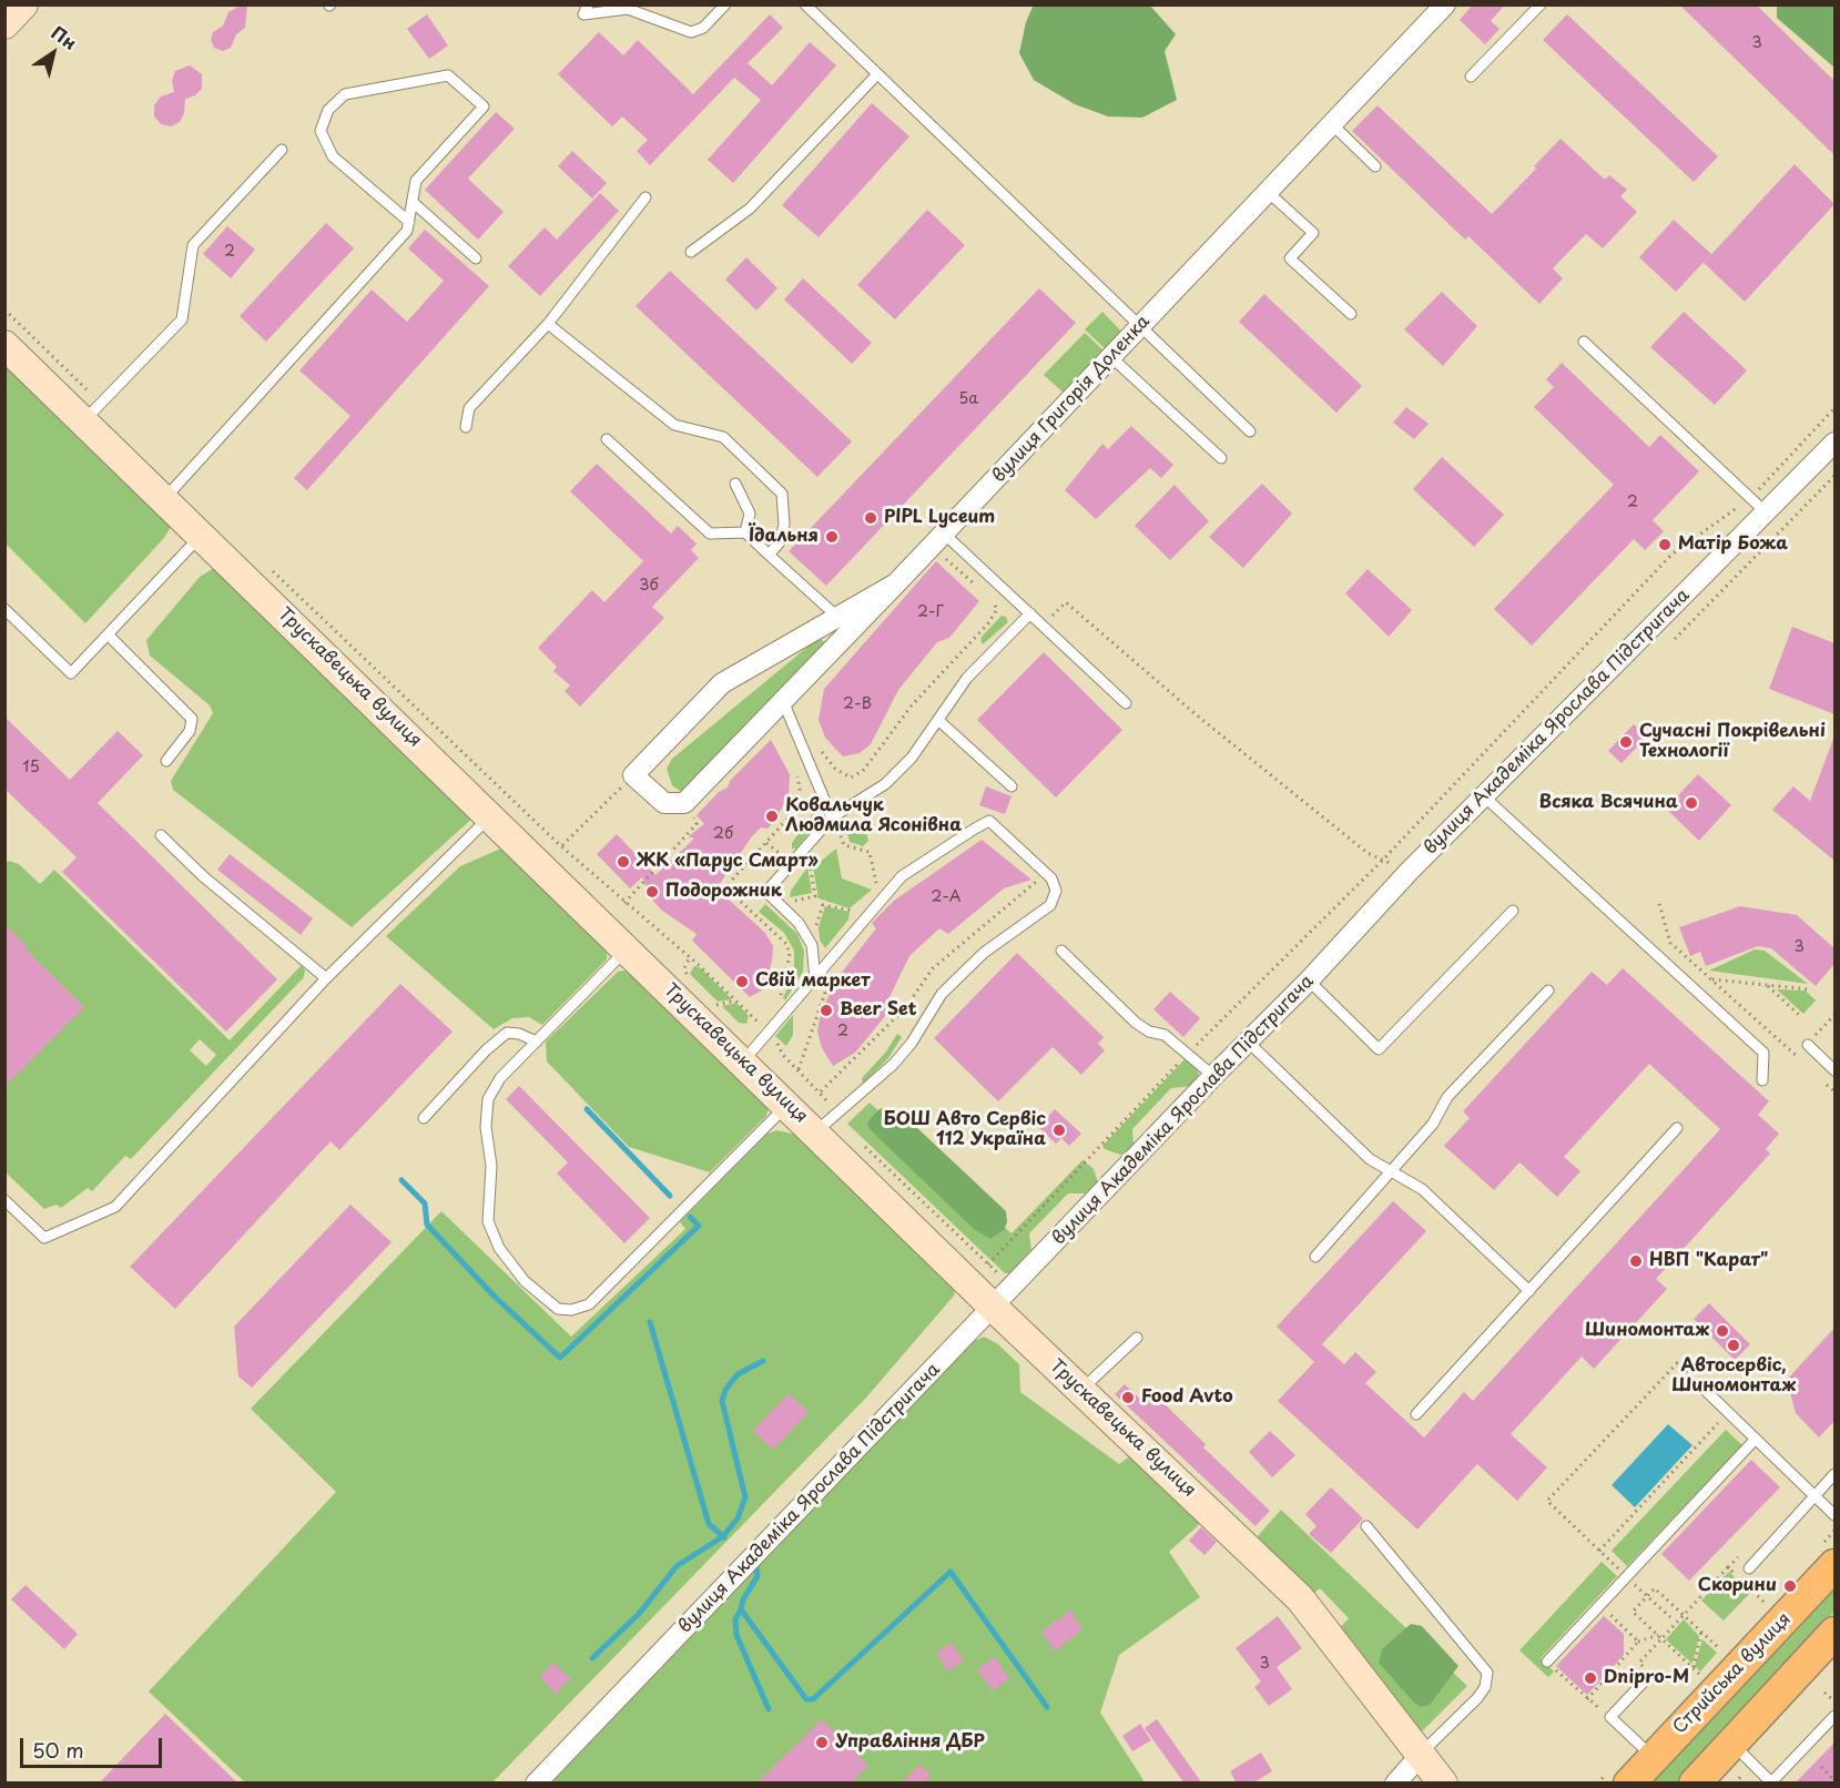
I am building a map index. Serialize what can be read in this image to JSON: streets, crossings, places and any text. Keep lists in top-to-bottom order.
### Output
{
  "streets": {
    "main road": ["Стрийська вулиця"],
    "street": ["вулиця Григорія Доленка", "Трускавецька вулиця", "вулиця Академіка Ярослава Підстригача"]
  },
  "crossings": [
    ["Трускавецька вулиця", "вулиця Академіка Ярослава Підстригача"]
  ],
  "places": [
    "PIPL Lyceum",
    "Їдальня",
    "Матір Божа",
    "Сучасні Покрівельні Технології",
    "Всяка Всячина",
    "Ковальчук Людмила Ясонівна",
    "ЖК «Парус Смарт»",
    "Подорожник",
    "Свiй маркет",
    "Beer Set",
    "БОШ Авто Сервіс 112 Україна",
    "НВП \"Карат\"",
    "Шиномонтаж",
    "Автосервіс, Шиномонтаж",
    "Food Avto",
    "Скорини",
    "Dnipro-M",
    "Управління ДБР"
  ],
  "house_numbers": [
    "3",
    "2",
    "5а",
    "2",
    "3б",
    "2-Г",
    "2-В",
    "15",
    "2б",
    "2-А",
    "3",
    "2",
    "3"
  ],
  "scale_bar": "50 m",
  "north": "top right"
}
